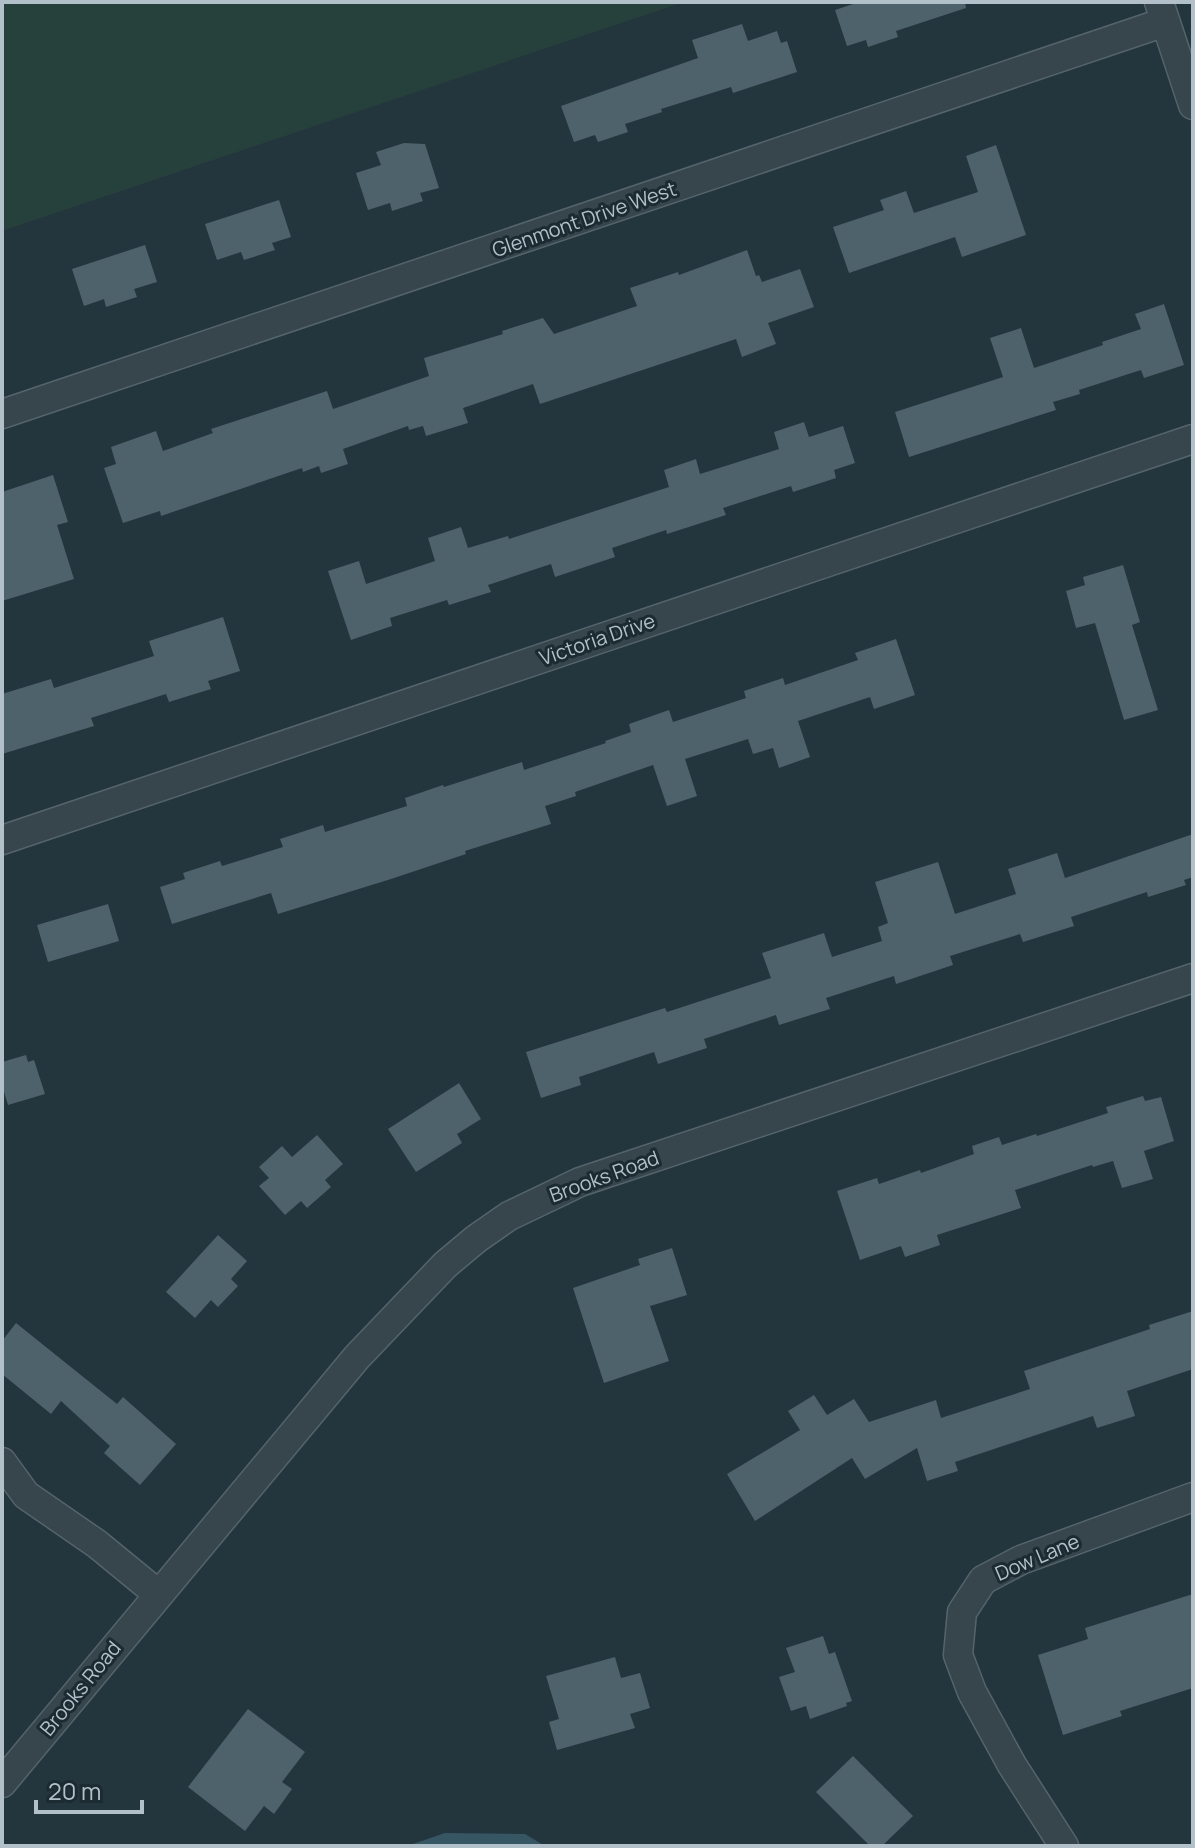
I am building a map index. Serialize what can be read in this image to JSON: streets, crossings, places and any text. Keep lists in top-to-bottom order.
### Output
{
  "streets": {
    "street": [
      "Glenmont Drive West",
      "Victoria Drive",
      "Brooks Road",
      "Dow Lane"
    ]
  },
  "scale_bar": "20 m"
}
